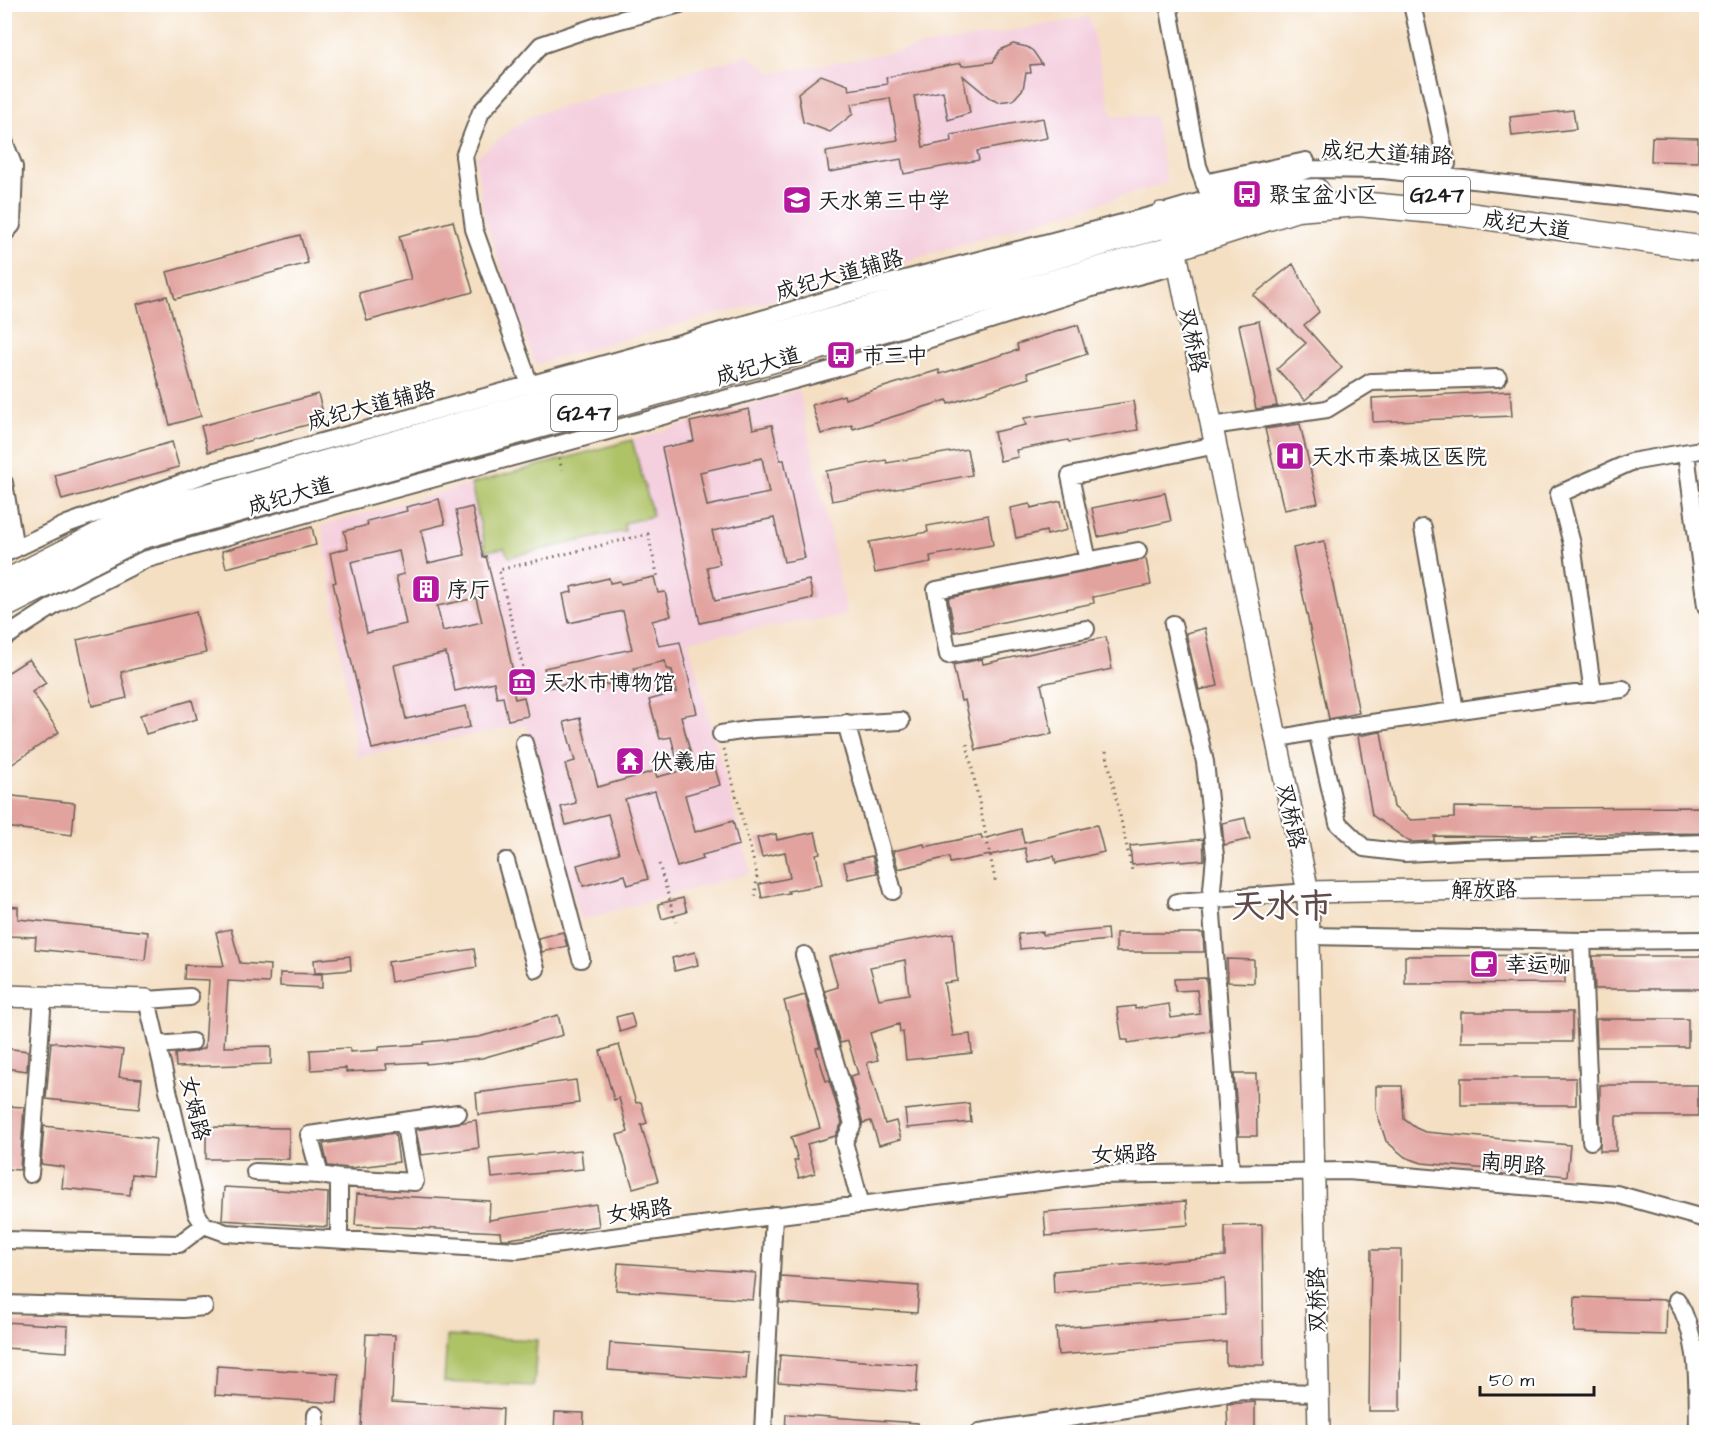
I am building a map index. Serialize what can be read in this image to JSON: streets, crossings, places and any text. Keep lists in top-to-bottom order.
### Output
{
  "streets": {
    "highway": ["G247", "成纪大道"],
    "main road": ["双桥路", "解放路"],
    "street": ["成纪大道辅路", "女娲路", "南明路"]
  },
  "crossings": [
    ["成纪大道辅路", "成纪大道"],
    ["成纪大道辅路", "双桥路"],
    ["成纪大道", "双桥路"],
    ["双桥路", "解放路"],
    ["双桥路", "女娲路"],
    ["双桥路", "南明路"],
    ["女娲路", "南明路"]
  ],
  "districts": ["天水市"],
  "places": {
    "bus stop": ["聚宝盆小区", "市三中"],
    "school or university": ["天水第三中学"],
    "hospital": ["天水市秦城区医院"],
    "building": ["序厅"],
    "museum": ["天水市博物馆"],
    "temple": ["伏羲庙"],
    "cafe": ["幸运咖"]
  },
  "scale_bar": "50 m"
}
